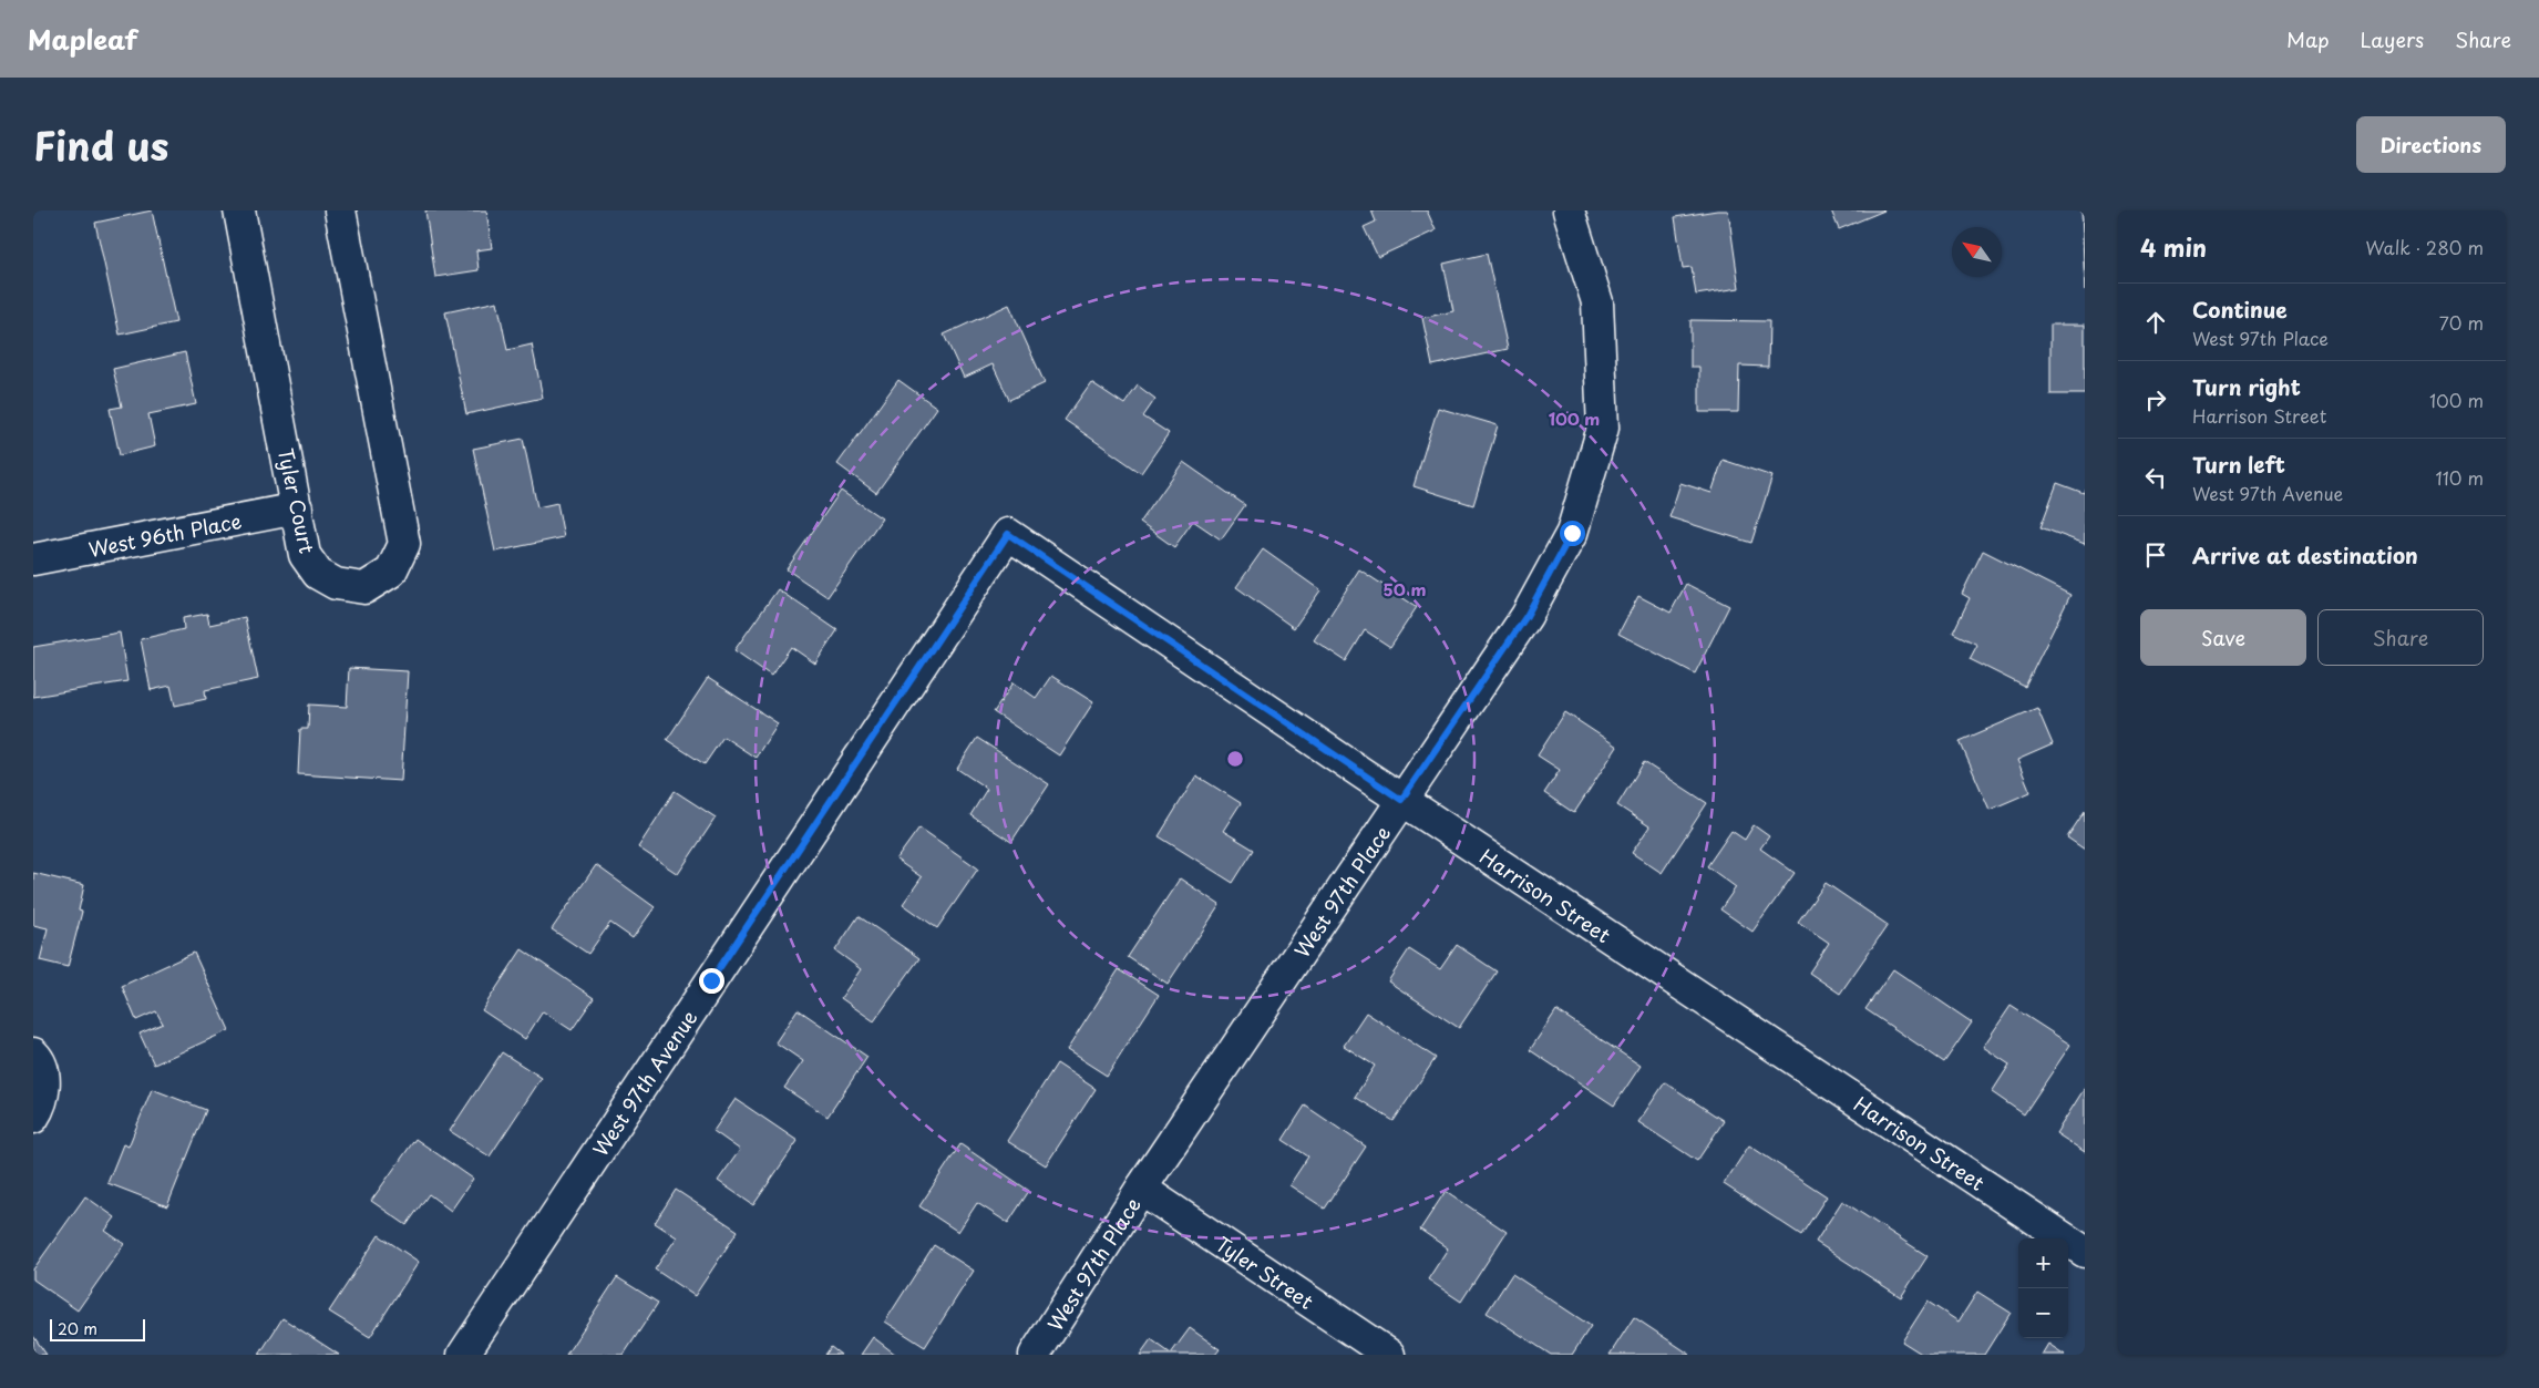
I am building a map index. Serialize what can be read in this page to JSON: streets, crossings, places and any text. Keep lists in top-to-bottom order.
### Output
{
  "streets": {
    "street": [
      "Tyler Court",
      "West 96th Place",
      "West 97th Place",
      "Harrison Street",
      "West 97th Avenue",
      "Tyler Street"
    ]
  },
  "crossings": [
    ["Tyler Court", "West 96th Place"],
    ["West 97th Place", "Harrison Street"],
    ["West 97th Place", "Tyler Street"],
    ["Harrison Street", "West 97th Avenue"]
  ],
  "scale_bar": "20 m",
  "north": "top left",
  "page": {
    "header": "Mapleaf",
    "nav": ["Map", "Layers", "Share"],
    "title": "Find us",
    "buttons": [
      "Directions",
      ["Save", "Share"]
    ],
    "heading": ["4 min", "Walk · 280 m"],
    "list": [
      ["Continue", "West 97th Place", "70 m"],
      ["Turn right", "Harrison Street", "100 m"],
      ["Turn left", "West 97th Avenue", "110 m"],
      "Arrive at destination"
    ],
    "map_buttons": ["+", "−"],
    "scale": "20 m"
  },
  "rings": ["100 m", "50 m"]
}
